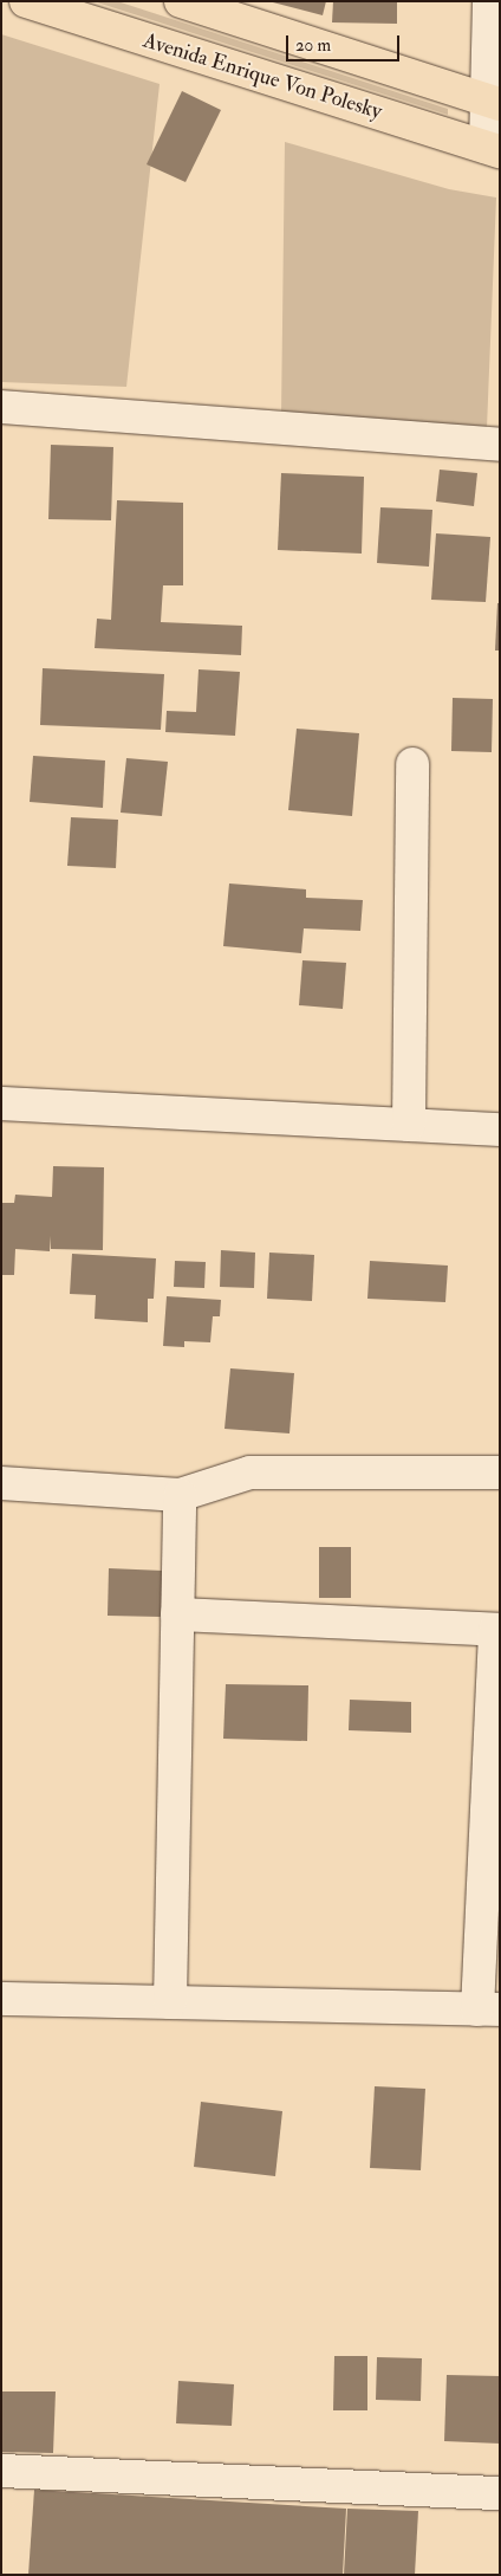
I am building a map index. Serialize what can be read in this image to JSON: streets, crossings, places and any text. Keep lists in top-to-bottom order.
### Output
{
  "streets": {
    "main road": ["Avenida Enrique Von Polesky"]
  },
  "scale_bar": "20 m"
}
